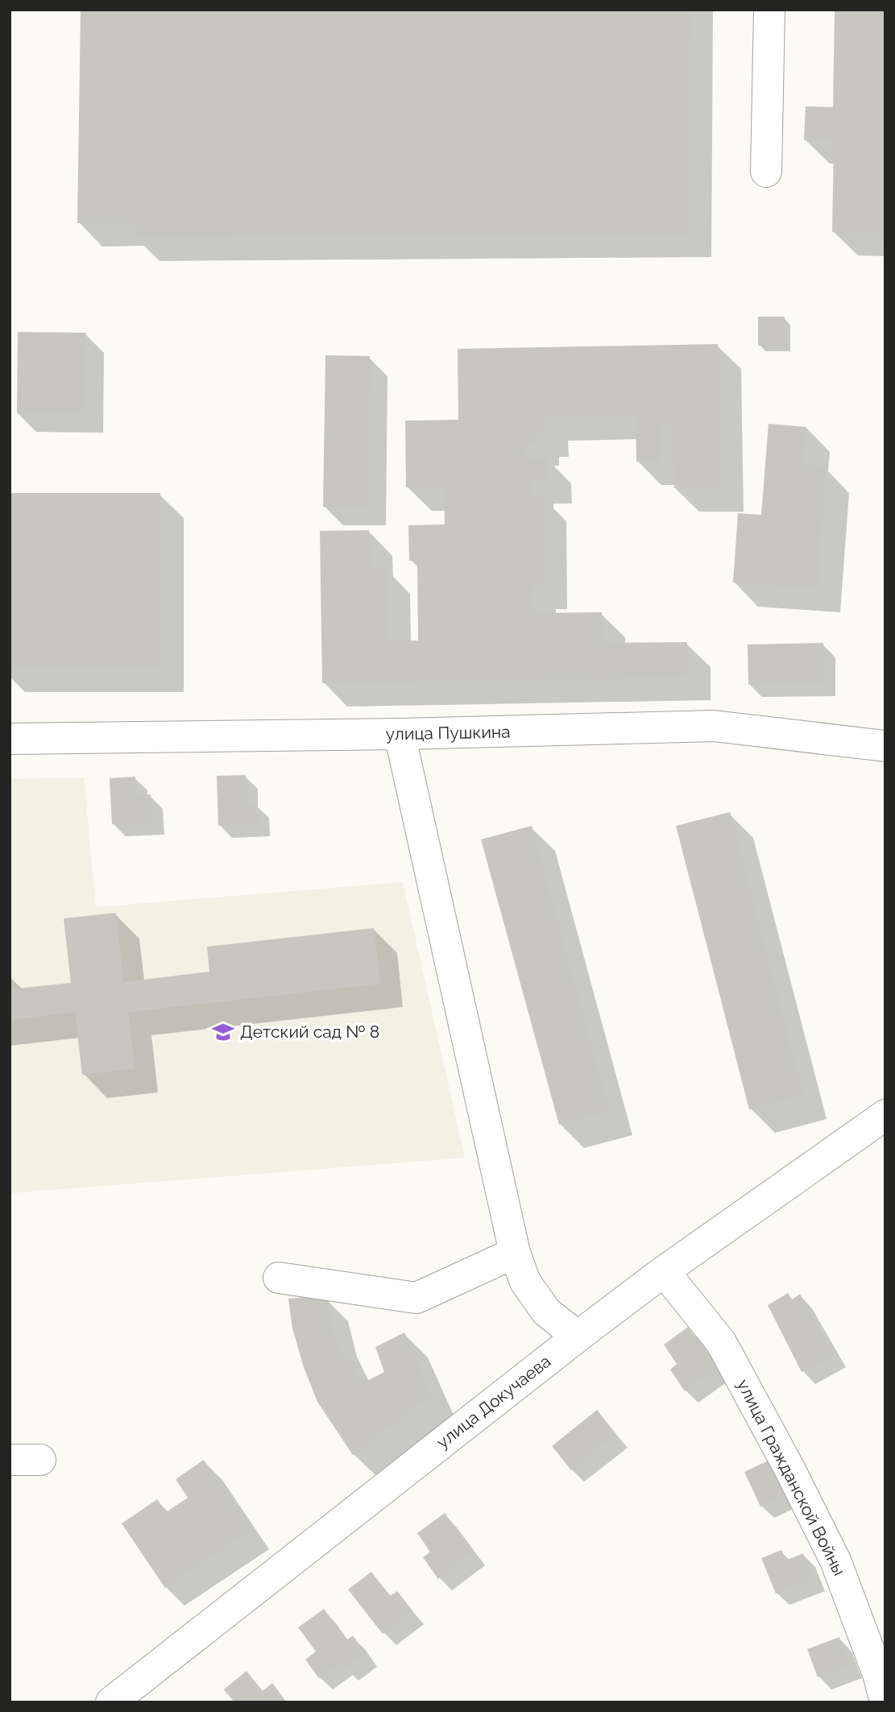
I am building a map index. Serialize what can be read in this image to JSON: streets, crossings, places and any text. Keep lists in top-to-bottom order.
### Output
{
  "streets": {
    "street": ["улица Пушкина", "улица Докучаева", "улица Гражданской Войны"]
  },
  "crossings": [
    ["улица Докучаева", "улица Гражданской Войны"]
  ],
  "places": {
    "school or university": ["Детский сад № 8"]
  }
}
